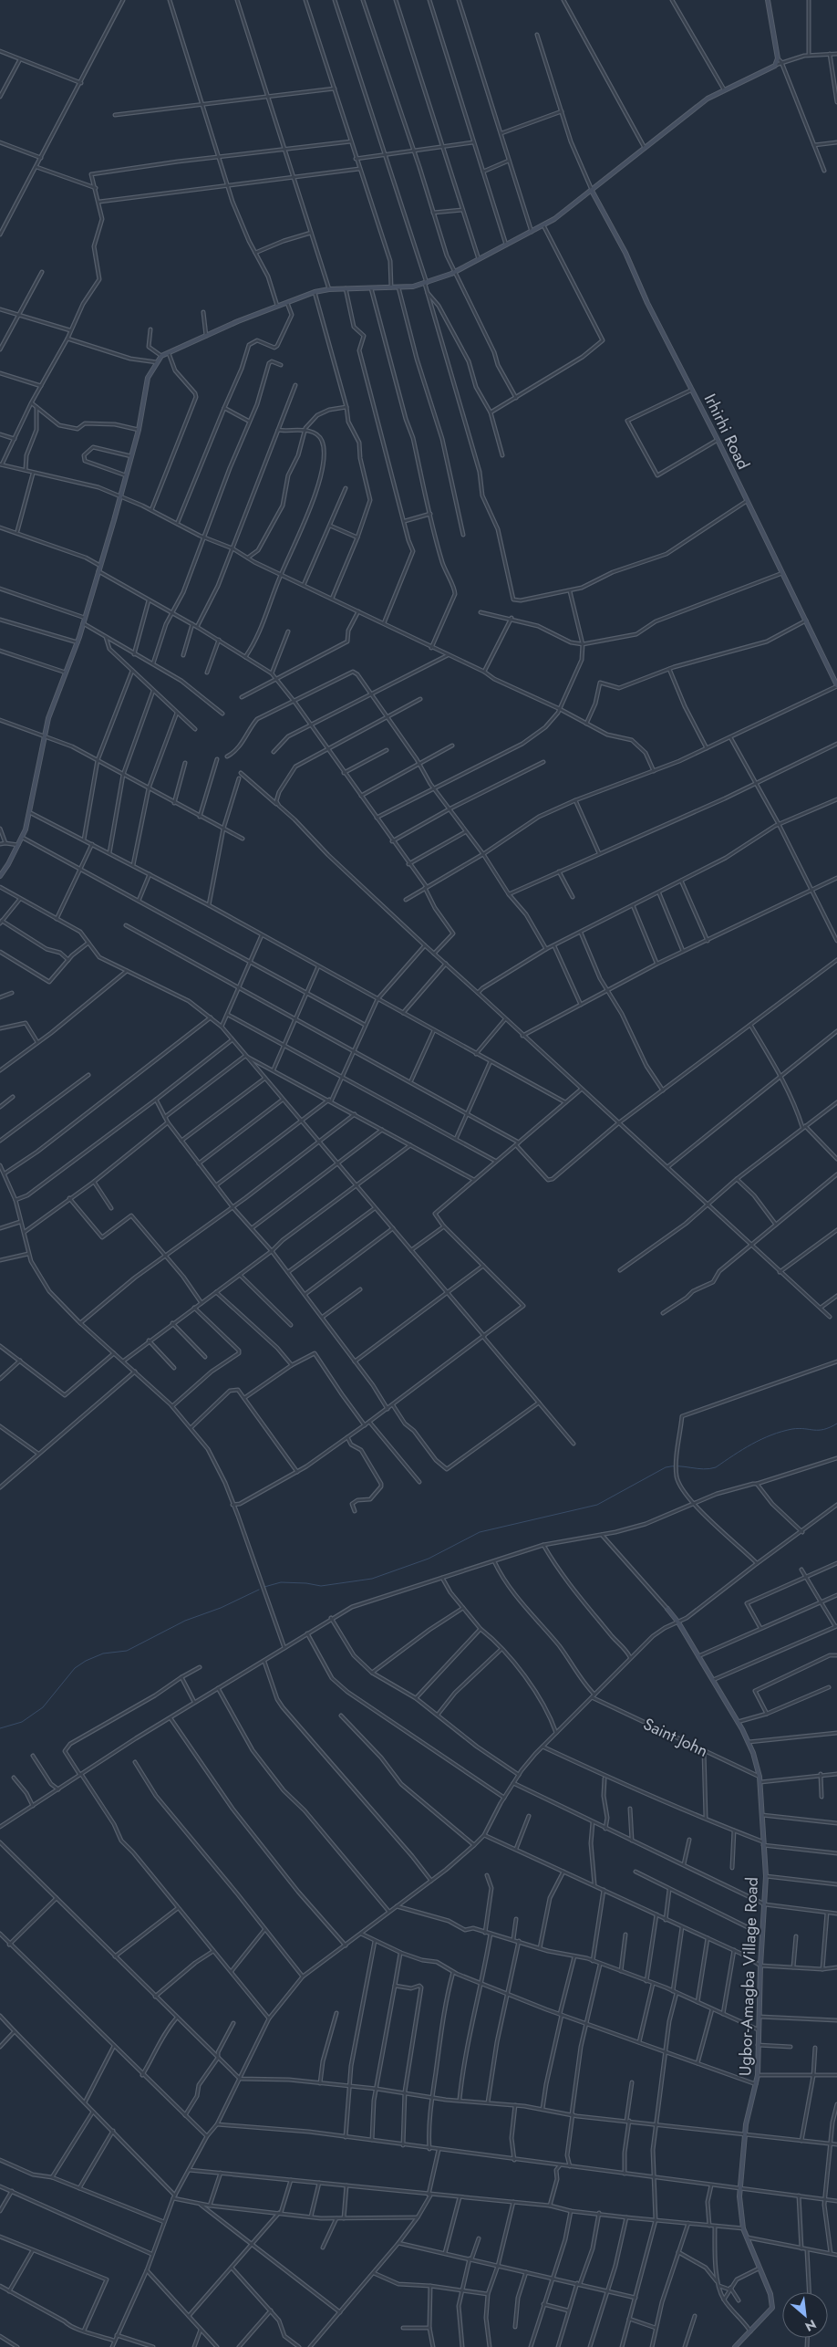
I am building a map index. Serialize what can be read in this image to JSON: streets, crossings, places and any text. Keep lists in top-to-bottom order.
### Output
{
  "streets": {
    "street": ["Irhirhi Road", "Saint John", "Ugbor-Amagba Village Road"]
  },
  "crossings": [
    ["Saint John", "Ugbor-Amagba Village Road"]
  ],
  "north": "bottom right"
}
